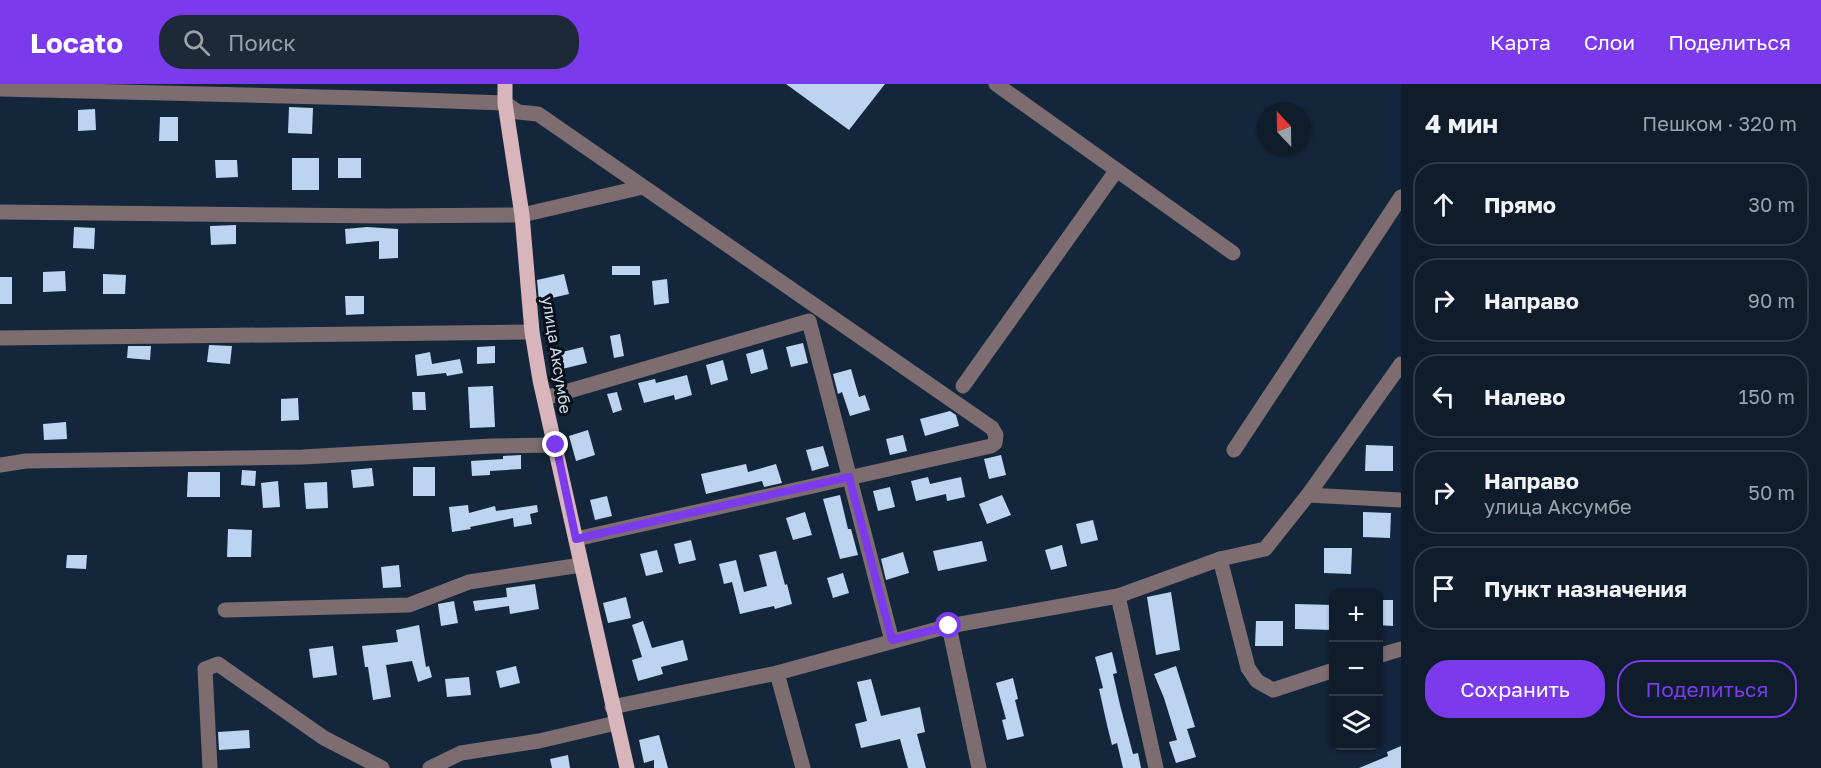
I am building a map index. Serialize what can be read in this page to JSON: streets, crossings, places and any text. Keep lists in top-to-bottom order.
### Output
{
  "streets": {
    "main road": ["улица Аксумбе"]
  },
  "north": "top",
  "page": {
    "header": "Locato",
    "search": "Поиск",
    "nav": ["Карта", "Слои", "Поделиться"],
    "heading": ["4 мин", "Пешком · 320 m"],
    "list": [
      ["Прямо", "30 m"],
      ["Направо", "90 m"],
      ["Налево", "150 m"],
      ["Направо", "улица Аксумбе", "50 m"],
      "Пункт назначения"
    ],
    "map_buttons": ["+", "−"],
    "buttons": ["Сохранить", "Поделиться"]
  }
}
